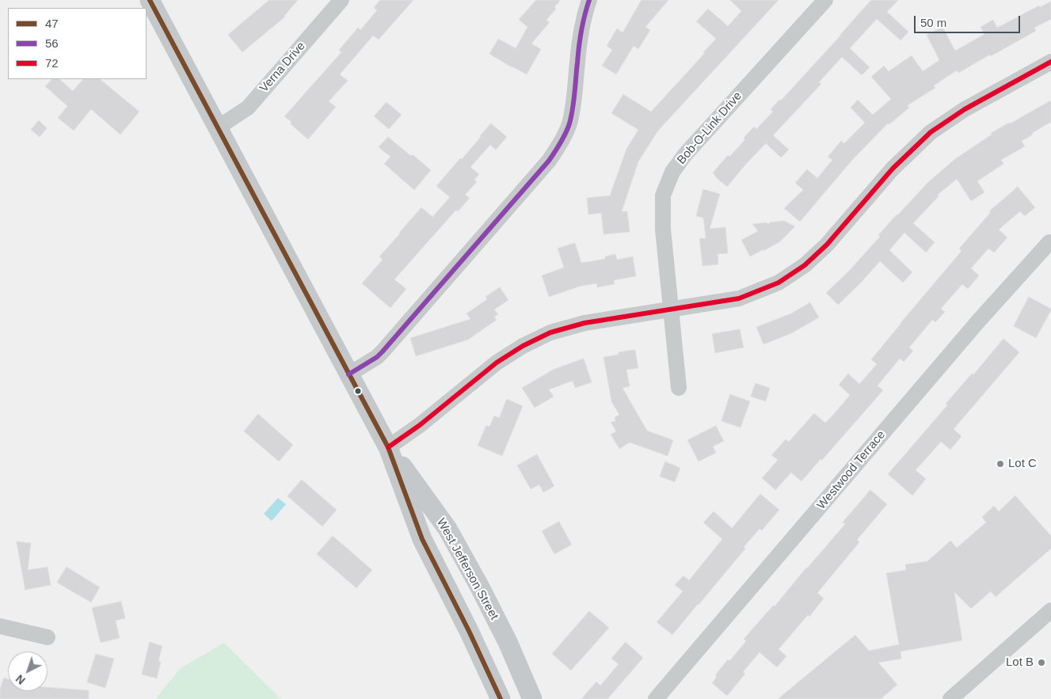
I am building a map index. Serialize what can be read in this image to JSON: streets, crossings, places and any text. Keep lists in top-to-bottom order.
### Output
{
  "streets": {
    "main road": ["West Jefferson Street"],
    "street": ["Verna Drive", "Bob-O-Link Drive", "Westwood Terrace"]
  },
  "crossings": [
    ["Verna Drive", "West Jefferson Street"]
  ],
  "places": ["Lot C", "Lot B"],
  "lines": ["transit line 47", "transit line 56", "transit line 72"],
  "legend": ["47", "56", "72"],
  "scale_bar": "50 m",
  "north": "bottom left"
}
